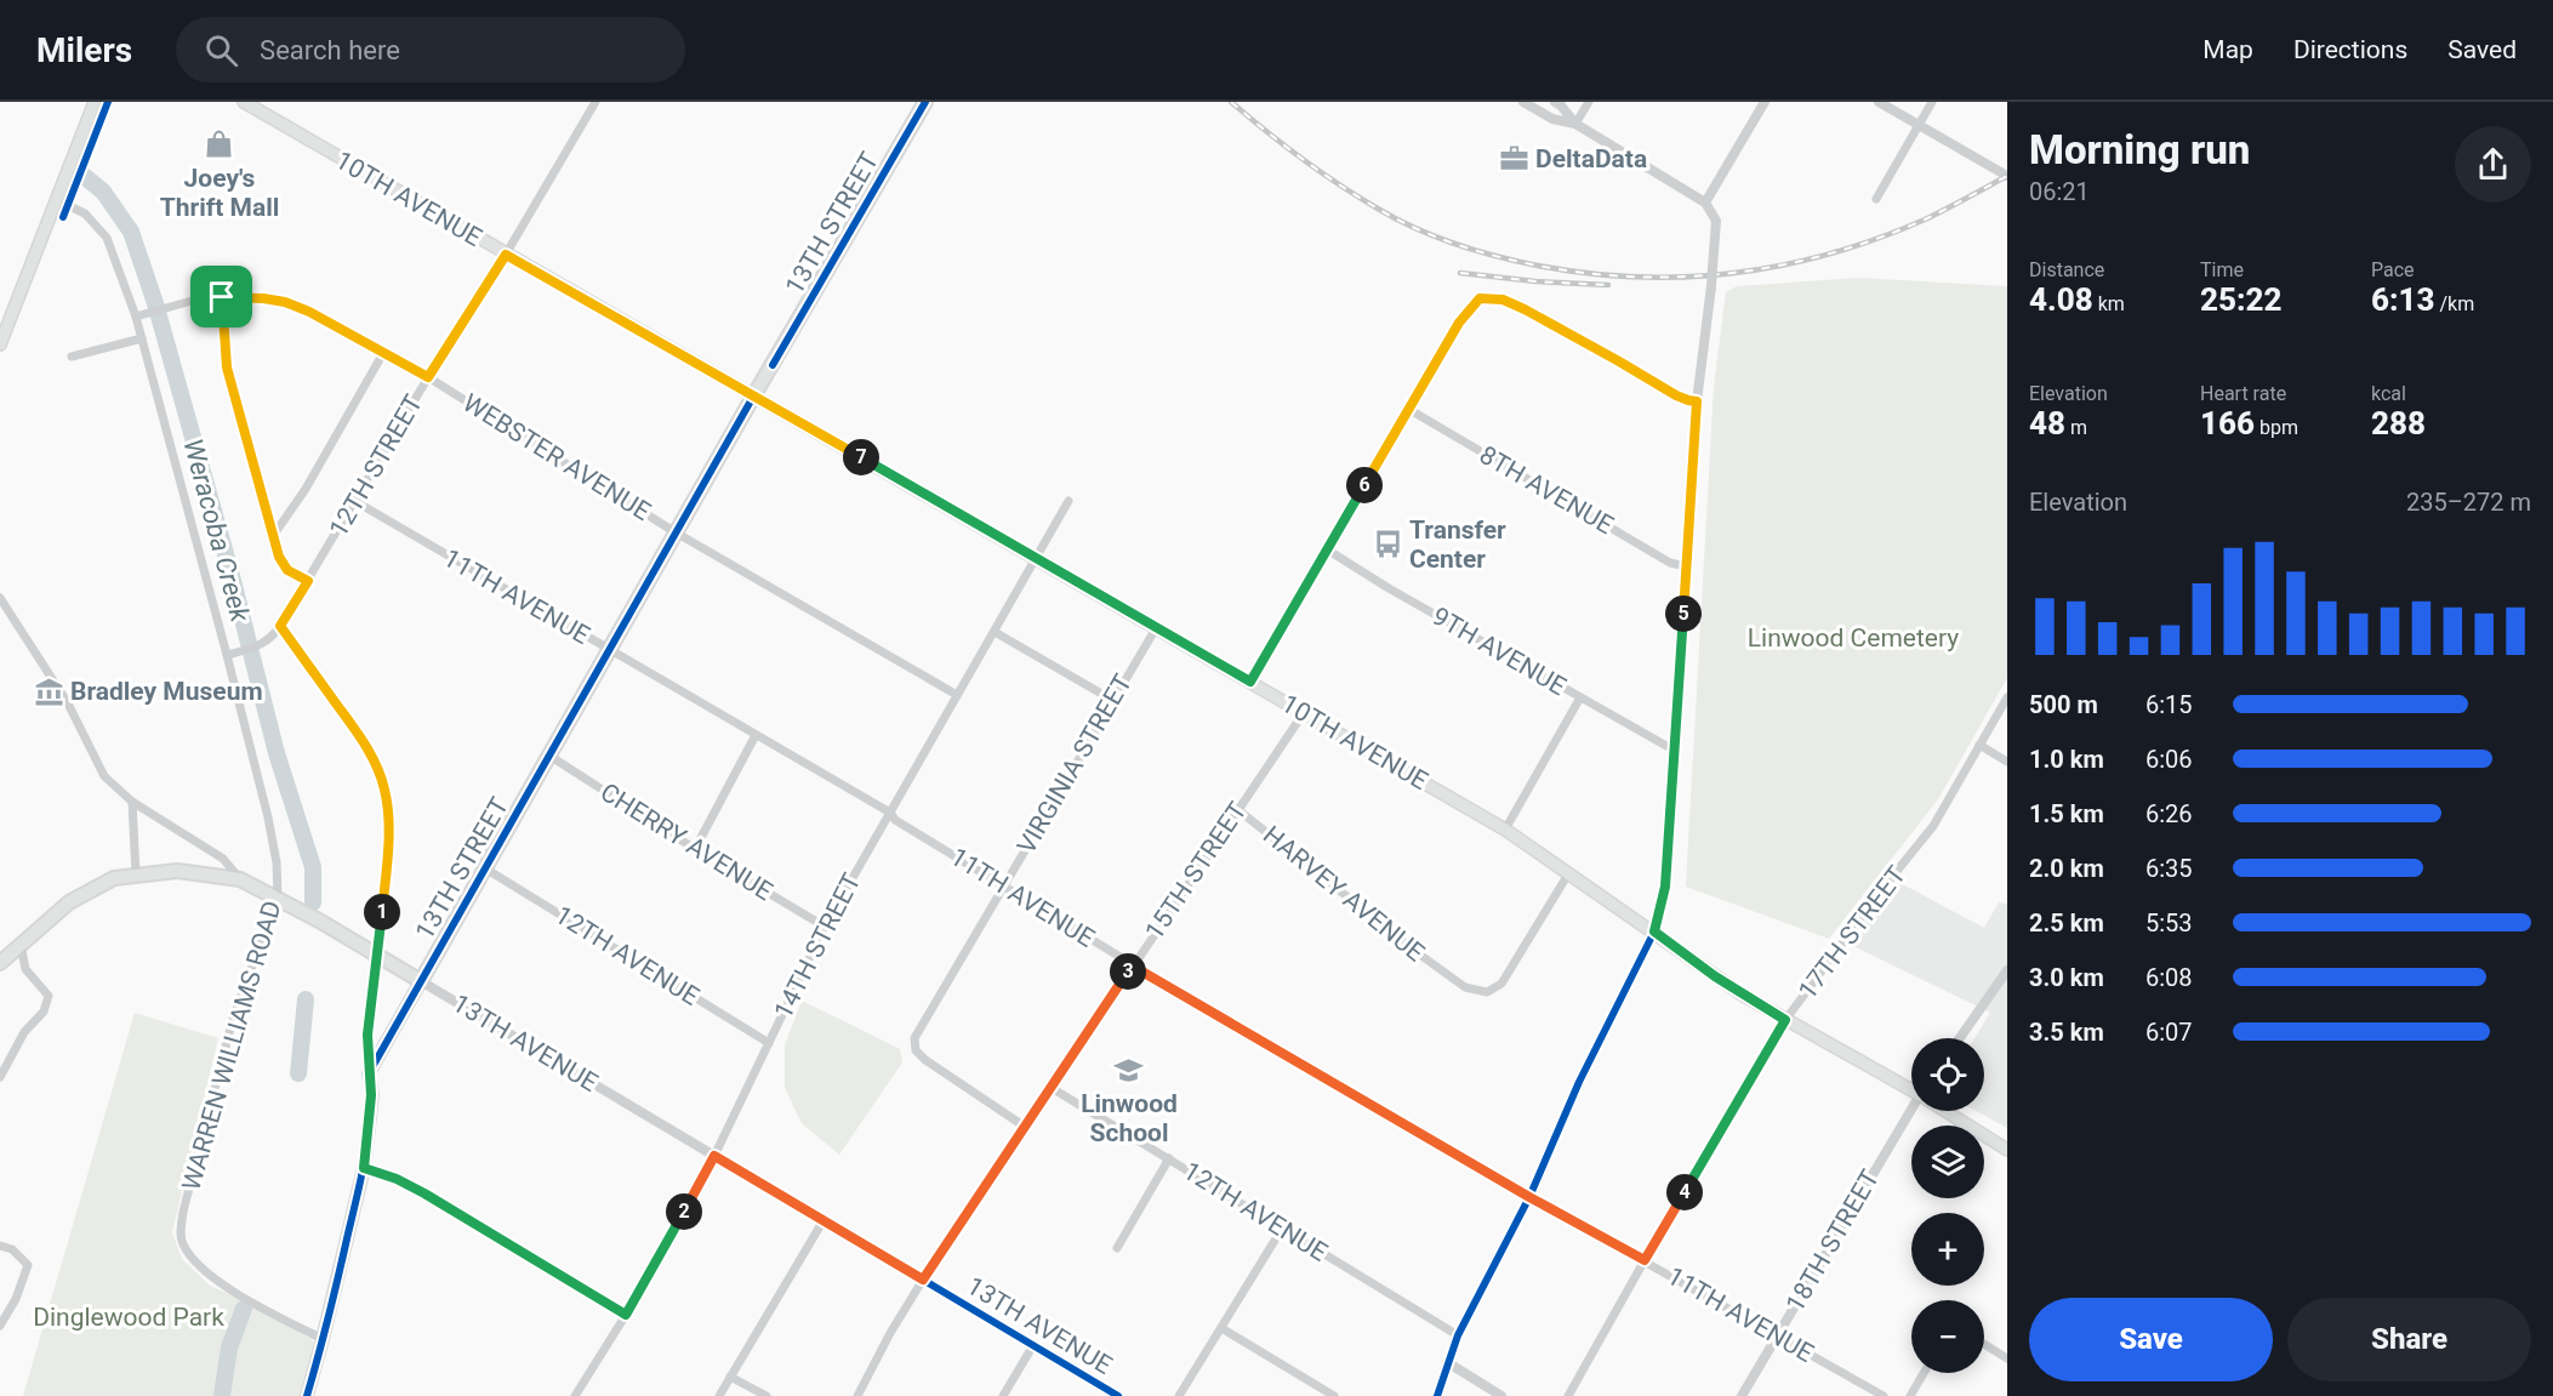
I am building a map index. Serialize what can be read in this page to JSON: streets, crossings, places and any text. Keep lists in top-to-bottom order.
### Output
{
  "streets": {
    "main road": ["10TH AVENUE", "13TH STREET"],
    "street": [
      "WEBSTER AVENUE",
      "12TH STREET",
      "8TH AVENUE",
      "11TH AVENUE",
      "9TH AVENUE",
      "VIRGINIA STREET",
      "CHERRY AVENUE",
      "15TH STREET",
      "HARVEY AVENUE",
      "17TH STREET",
      "14TH STREET",
      "12TH AVENUE",
      "13TH AVENUE",
      "WARREN WILLIAMS ROAD",
      "18TH STREET"
    ]
  },
  "crossings": [
    ["10TH AVENUE", "13TH STREET"],
    ["10TH AVENUE", "12TH STREET"],
    ["10TH AVENUE", "VIRGINIA STREET"],
    ["10TH AVENUE", "15TH STREET"],
    ["10TH AVENUE", "HARVEY AVENUE"],
    ["10TH AVENUE", "17TH STREET"],
    ["10TH AVENUE", "14TH STREET"],
    ["13TH STREET", "WEBSTER AVENUE"],
    ["13TH STREET", "11TH AVENUE"],
    ["13TH STREET", "CHERRY AVENUE"],
    ["13TH STREET", "12TH AVENUE"],
    ["13TH STREET", "13TH AVENUE"],
    ["WEBSTER AVENUE", "12TH STREET"],
    ["WEBSTER AVENUE", "14TH STREET"],
    ["WEBSTER AVENUE", "WARREN WILLIAMS ROAD"],
    ["12TH STREET", "11TH AVENUE"],
    ["12TH STREET", "WARREN WILLIAMS ROAD"],
    ["11TH AVENUE", "VIRGINIA STREET"],
    ["11TH AVENUE", "15TH STREET"],
    ["11TH AVENUE", "17TH STREET"],
    ["11TH AVENUE", "14TH STREET"],
    ["11TH AVENUE", "18TH STREET"],
    ["VIRGINIA STREET", "15TH STREET"],
    ["CHERRY AVENUE", "14TH STREET"],
    ["15TH STREET", "HARVEY AVENUE"],
    ["15TH STREET", "12TH AVENUE"],
    ["15TH STREET", "13TH AVENUE"],
    ["14TH STREET", "12TH AVENUE"],
    ["14TH STREET", "13TH AVENUE"]
  ],
  "water": ["Weracoba Creek"],
  "parks": ["Linwood Cemetery", "Dinglewood Park"],
  "places": {
    "shop": ["Joey's Thrift Mall"],
    "office": ["DeltaData"],
    "bus stop": ["Transfer Center"],
    "museum": ["Bradley Museum"],
    "school or university": ["Linwood School"]
  },
  "page": {
    "header": "Milers",
    "search": "Search here",
    "nav": ["Map", "Directions", "Saved"],
    "heading": ["Morning run", "06:21"],
    "stats": [
      ["Distance", "4.08 km"],
      ["Time", "25:22"],
      ["Pace", "6:13 /km"],
      ["Elevation", "48 m"],
      ["Heart rate", "166 bpm"],
      ["kcal", "288"]
    ],
    "pins": [
      "7",
      "6",
      "5",
      "1",
      "3",
      "4",
      "2"
    ],
    "chart": ["Elevation", "235–272 m"],
    "list": [
      {
        "name": "500 m",
        "note": "6:15"
      },
      {
        "name": "1.0 km",
        "note": "6:06"
      },
      {
        "name": "1.5 km",
        "note": "6:26"
      },
      {
        "name": "2.0 km",
        "note": "6:35"
      },
      {
        "name": "2.5 km",
        "note": "5:53"
      },
      {
        "name": "3.0 km",
        "note": "6:08"
      },
      {
        "name": "3.5 km",
        "note": "6:07"
      }
    ],
    "map_buttons": ["+", "−"],
    "buttons": ["Save", "Share"]
  }
}
